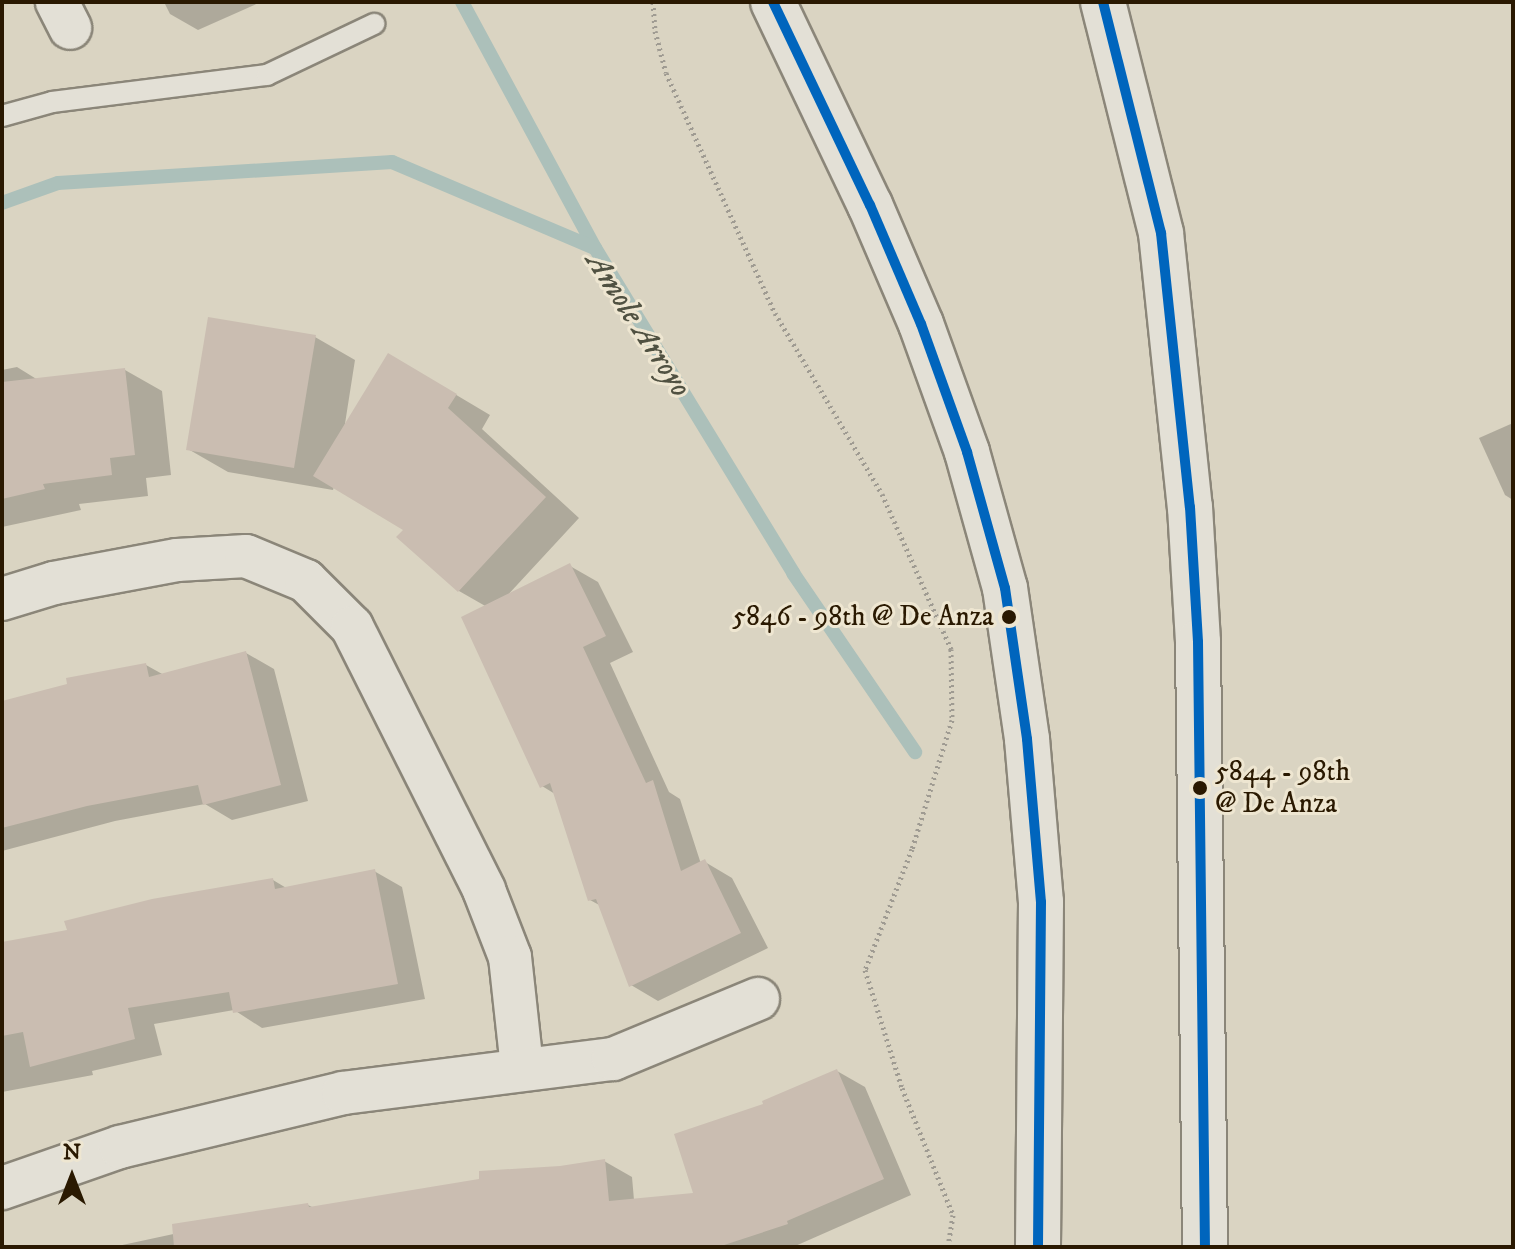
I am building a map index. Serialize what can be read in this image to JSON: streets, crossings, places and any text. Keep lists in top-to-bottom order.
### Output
{
  "water": ["Amole Arroyo"],
  "places": ["5846 - 98th @ De Anza", "5844 - 98th @ De Anza"],
  "north": "top"
}
